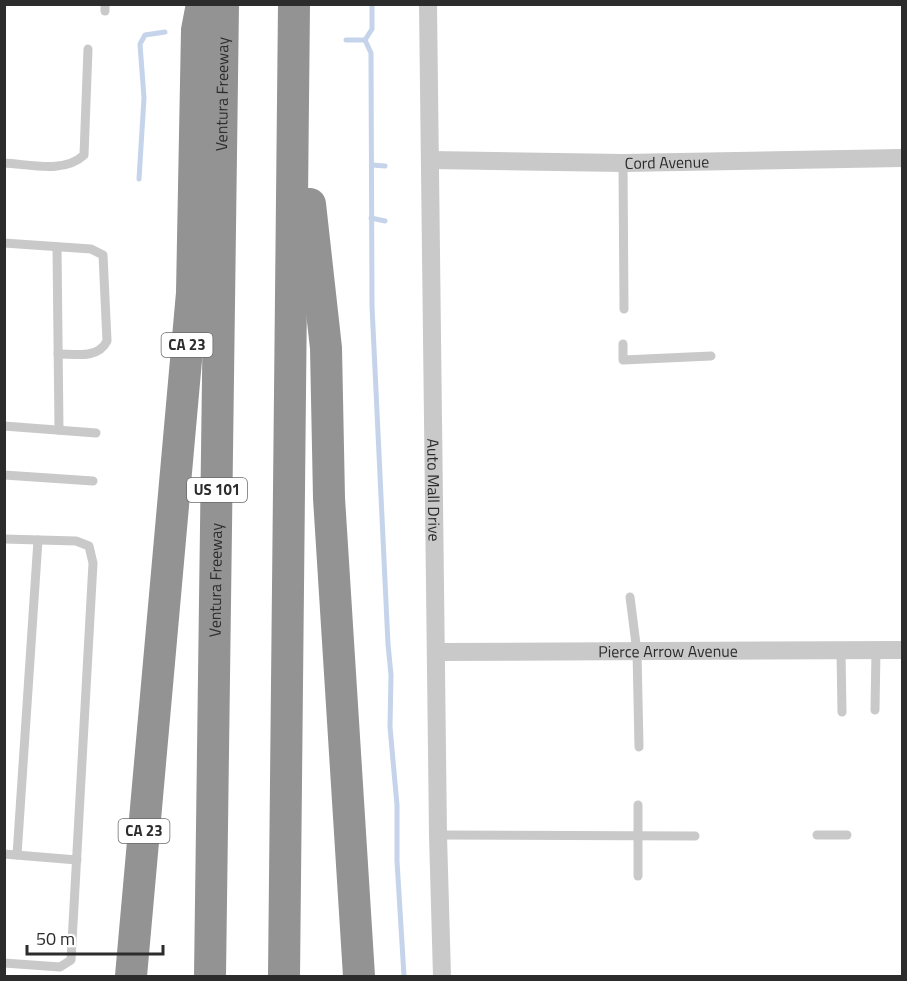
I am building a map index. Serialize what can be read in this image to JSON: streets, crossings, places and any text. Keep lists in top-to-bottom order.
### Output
{
  "streets": {
    "highway": ["Ventura Freeway", "CA 23", "US 101"],
    "street": ["Cord Avenue", "Auto Mall Drive", "Pierce Arrow Avenue"]
  },
  "crossings": [
    ["Cord Avenue", "Auto Mall Drive"],
    ["Auto Mall Drive", "Pierce Arrow Avenue"]
  ],
  "scale_bar": "50 m"
}
